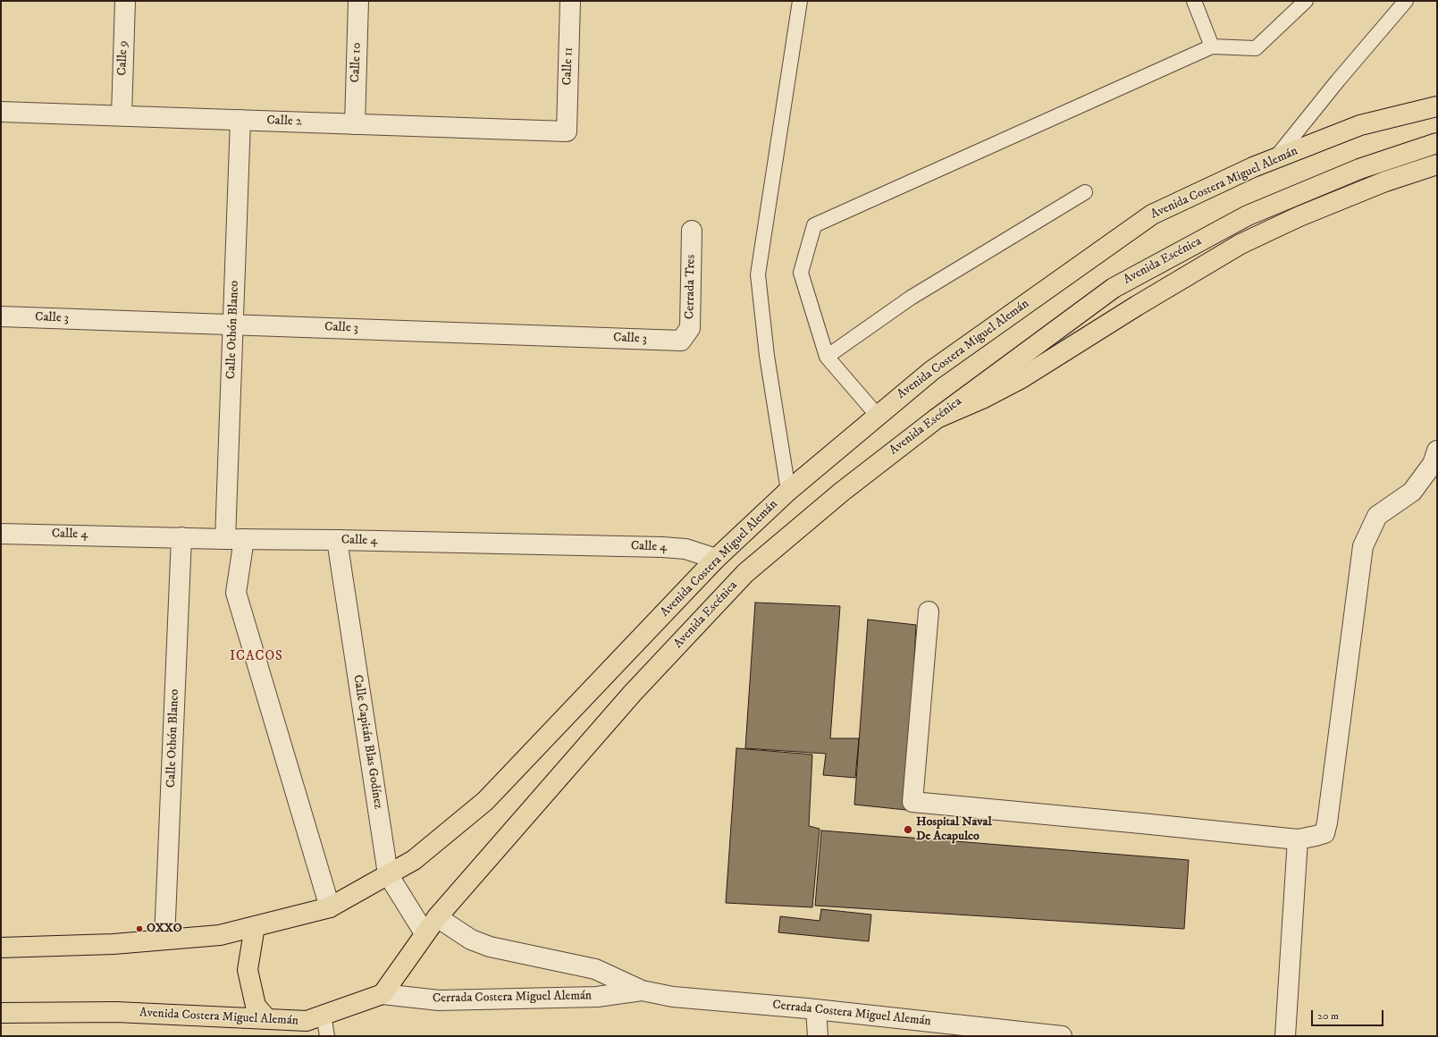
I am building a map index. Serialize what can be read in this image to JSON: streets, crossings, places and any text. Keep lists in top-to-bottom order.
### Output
{
  "streets": {
    "main road": ["Avenida Costera Miguel Alemán", "Avenida Escénica"],
    "street": [
      "Calle 9",
      "Calle 10",
      "Calle 11",
      "Calle 2",
      "Cerrada Tres",
      "Calle 3",
      "Calle Othón Blanco",
      "Calle 4",
      "Calle Capitán Blas Godínez",
      "Cerrada Costera Miguel Alemán"
    ]
  },
  "crossings": [
    ["Calle 9", "Calle 2"],
    ["Calle 10", "Calle 2"],
    ["Calle 11", "Calle 2"],
    ["Calle 2", "Calle Othón Blanco"],
    ["Avenida Costera Miguel Alemán", "Calle Othón Blanco"],
    ["Avenida Costera Miguel Alemán", "Calle 4"],
    ["Avenida Costera Miguel Alemán", "Calle Capitán Blas Godínez"],
    ["Avenida Costera Miguel Alemán", "Cerrada Costera Miguel Alemán"],
    ["Avenida Escénica", "Cerrada Costera Miguel Alemán"],
    ["Cerrada Tres", "Calle 3"],
    ["Calle 3", "Calle Othón Blanco"],
    ["Calle Othón Blanco", "Calle 4"],
    ["Calle 4", "Calle Capitán Blas Godínez"]
  ],
  "districts": ["ICACOS"],
  "places": ["Hospital Naval De Acapulco", "OXXO"],
  "scale_bar": "20 m"
}
